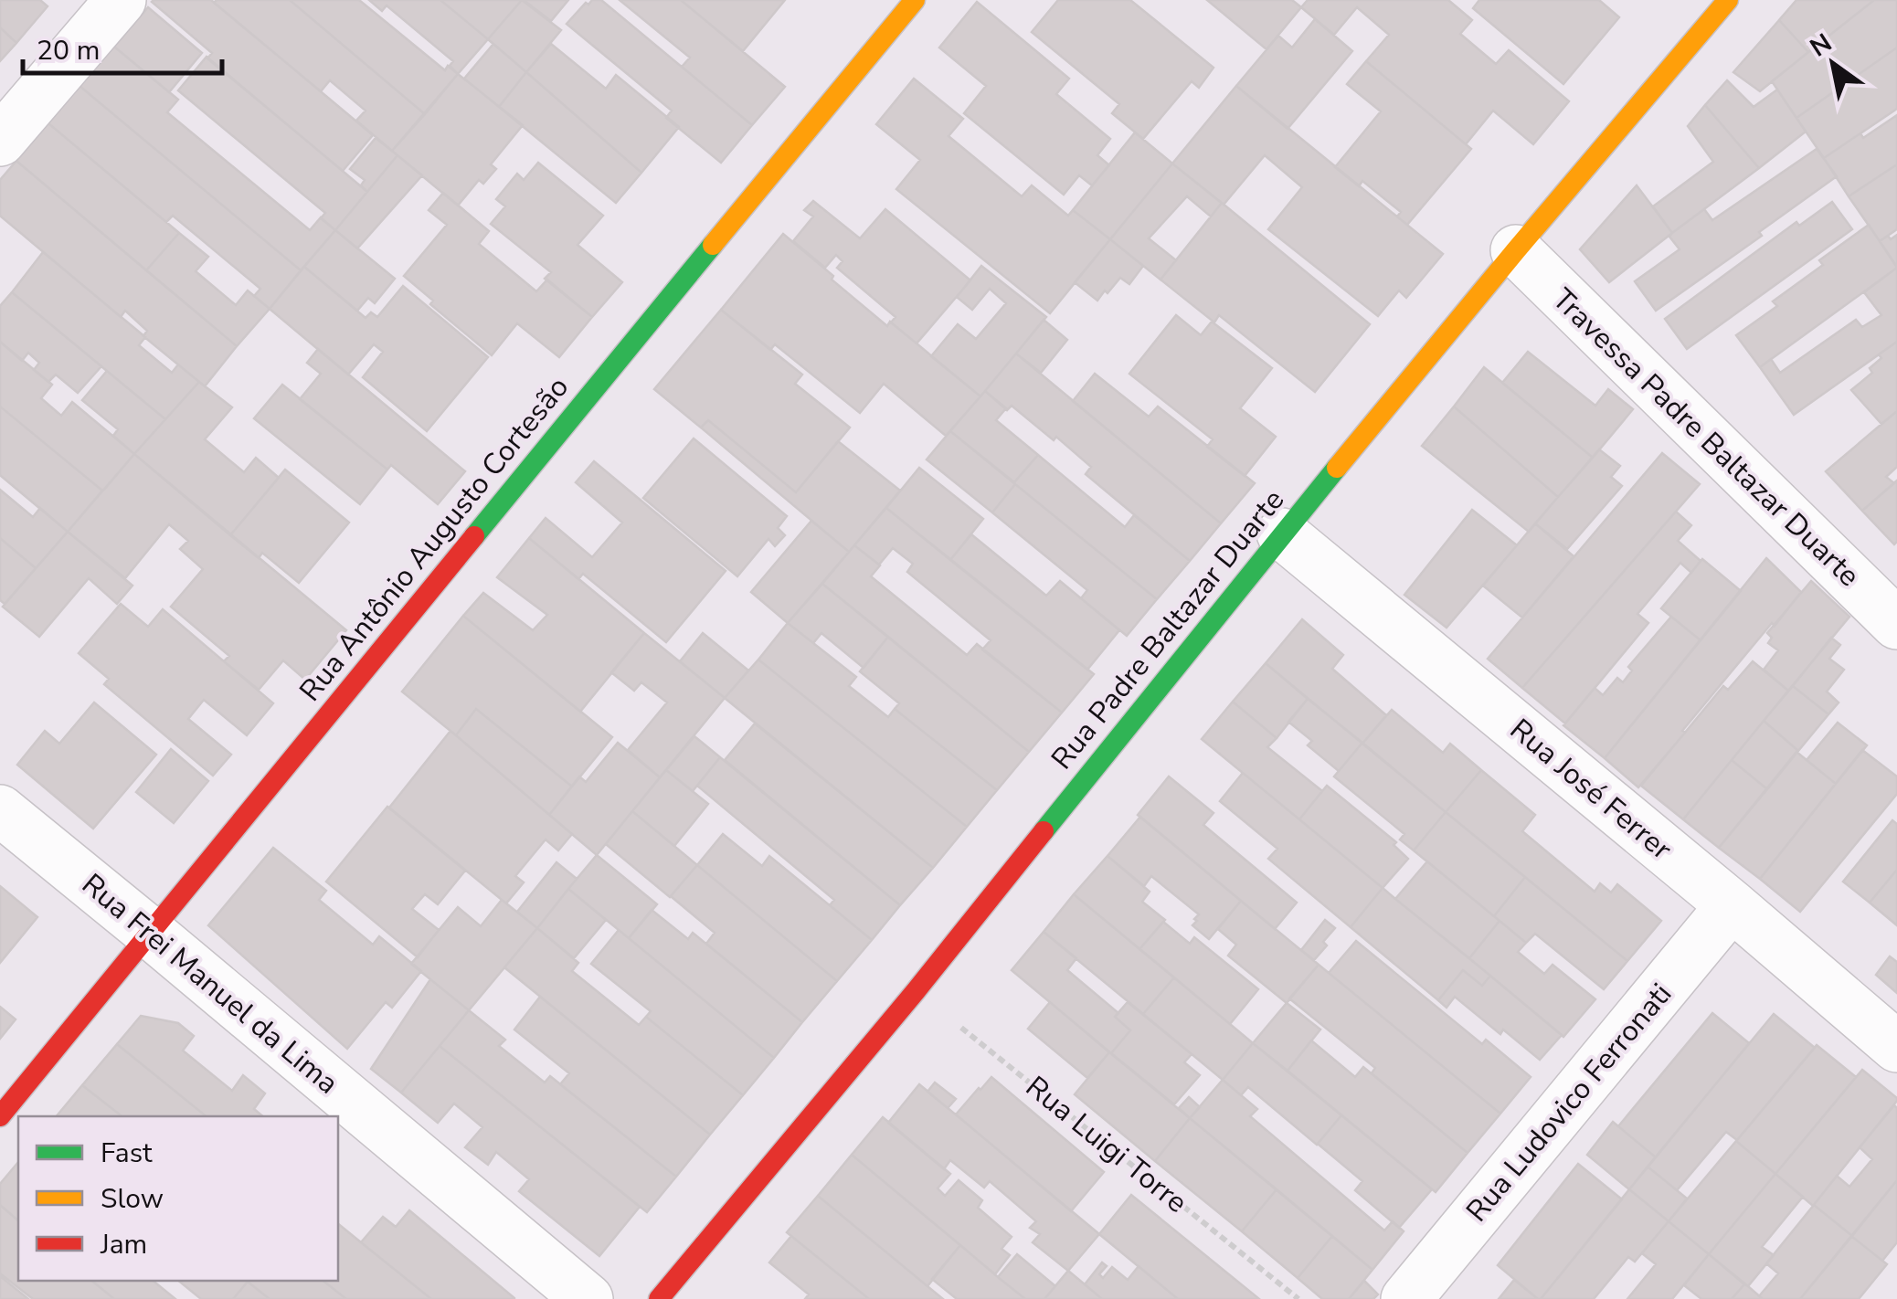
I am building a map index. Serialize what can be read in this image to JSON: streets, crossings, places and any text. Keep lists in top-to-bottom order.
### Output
{
  "streets": {
    "street": [
      "Travessa Padre Baltazar Duarte",
      "Rua Antônio Augusto Cortesão",
      "Rua Padre Baltazar Duarte",
      "Rua José Ferrer",
      "Rua Frei Manuel da Lima",
      "Rua Ludovico Ferronati"
    ],
    "path": ["Rua Luigi Torre"]
  },
  "crossings": [
    ["Travessa Padre Baltazar Duarte", "Rua Padre Baltazar Duarte"],
    ["Rua Antônio Augusto Cortesão", "Rua Frei Manuel da Lima"],
    ["Rua Padre Baltazar Duarte", "Rua José Ferrer"],
    ["Rua Padre Baltazar Duarte", "Rua Luigi Torre"],
    ["Rua José Ferrer", "Rua Ludovico Ferronati"]
  ],
  "legend": ["Fast", "Slow", "Jam"],
  "scale_bar": "20 m",
  "north": "top left"
}
